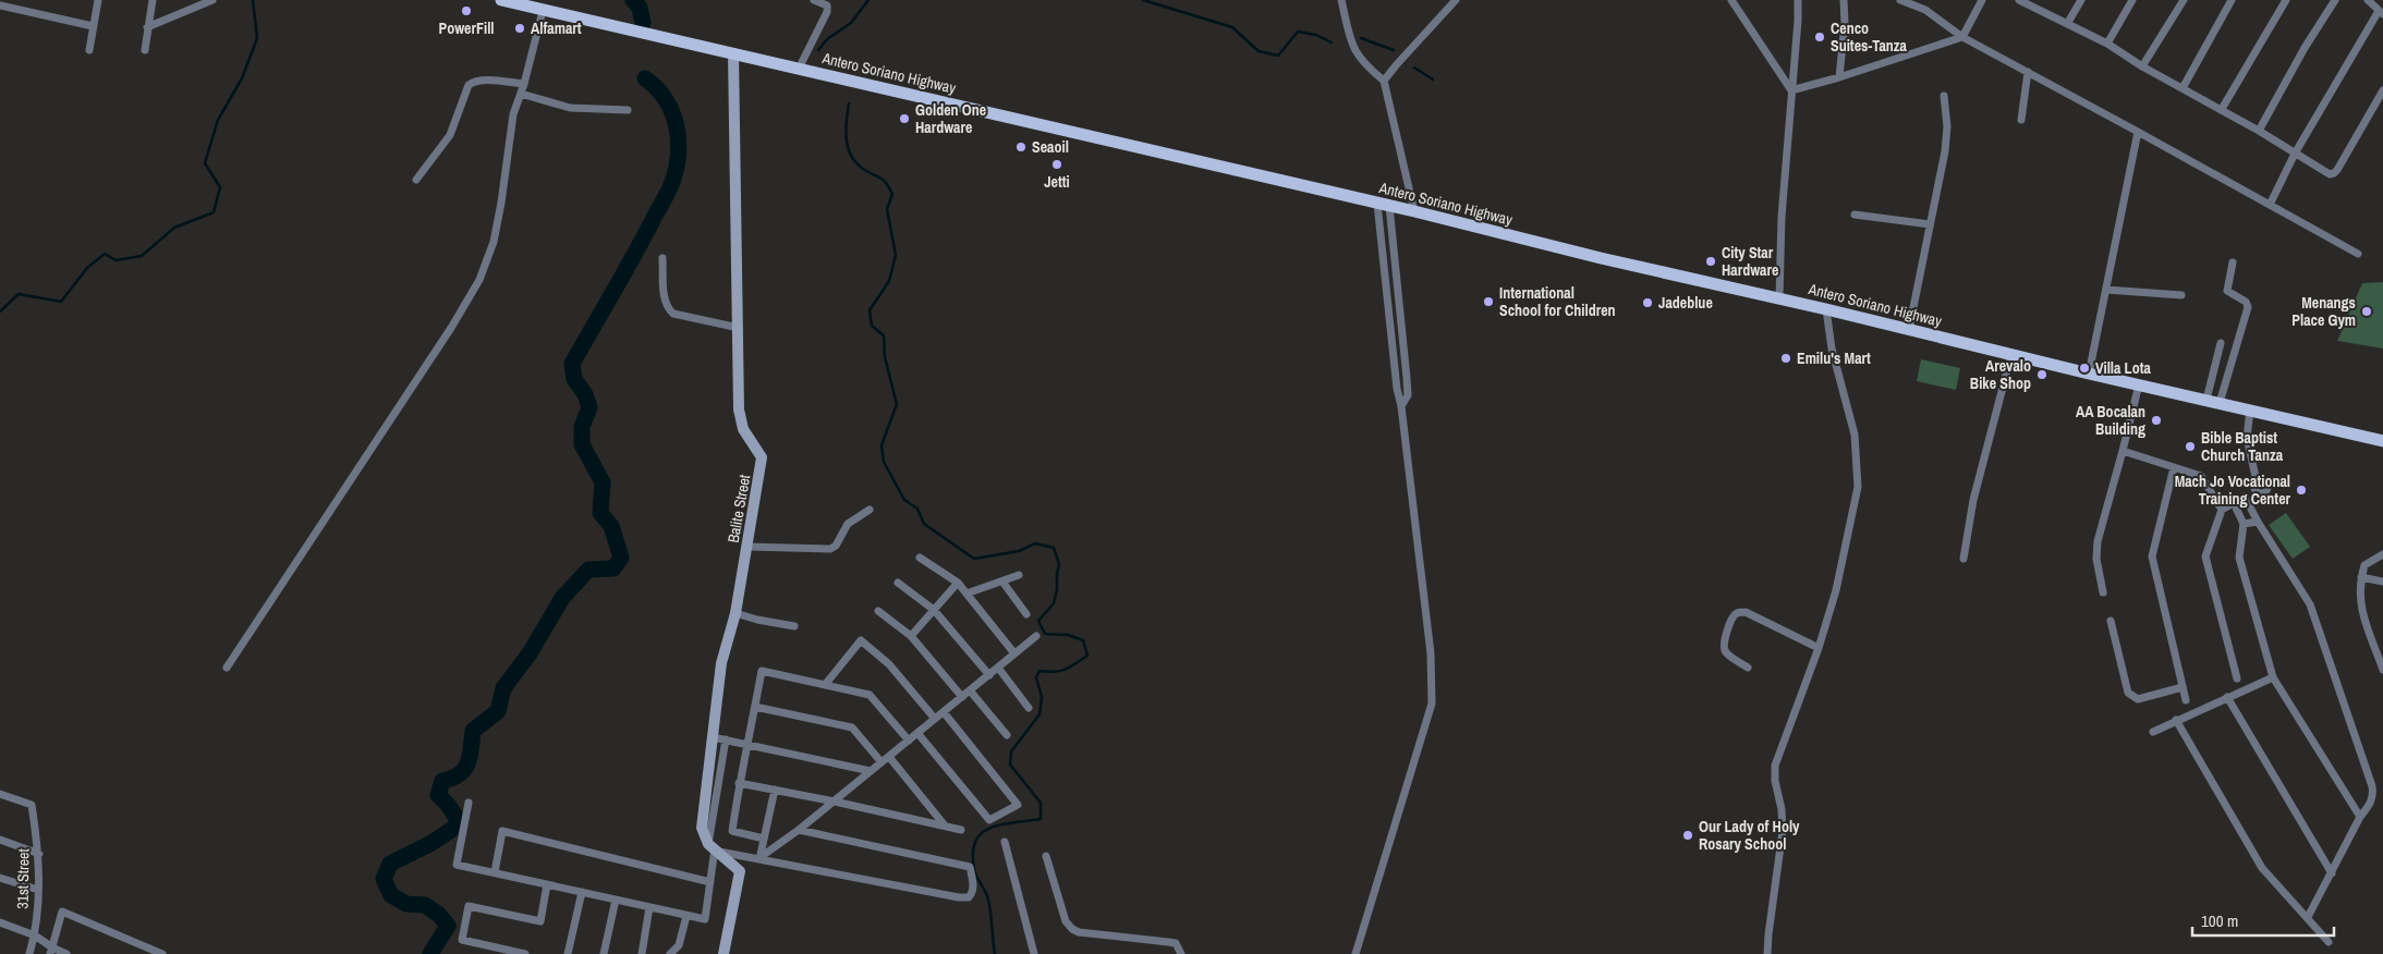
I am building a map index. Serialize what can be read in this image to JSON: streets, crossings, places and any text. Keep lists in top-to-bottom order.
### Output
{
  "streets": {
    "main road": ["Antero Soriano Highway"],
    "street": ["Balite Street", "31st Street"]
  },
  "crossings": [
    ["Antero Soriano Highway", "Balite Street"]
  ],
  "places": [
    "PowerFill",
    "Alfamart",
    "Cenco Suites-Tanza",
    "Golden One Hardware",
    "Seaoil",
    "Jetti",
    "City Star Hardware",
    "International School for Children",
    "Jadeblue",
    "Menangs Place Gym",
    "Emilu's Mart",
    "Villa Lota",
    "Arevalo Bike Shop",
    "AA Bocalan Building",
    "Bible Baptist Church Tanza",
    "Mach Jo Vocational Training Center",
    "Our Lady of Holy Rosary School"
  ],
  "scale_bar": "100 m"
}
